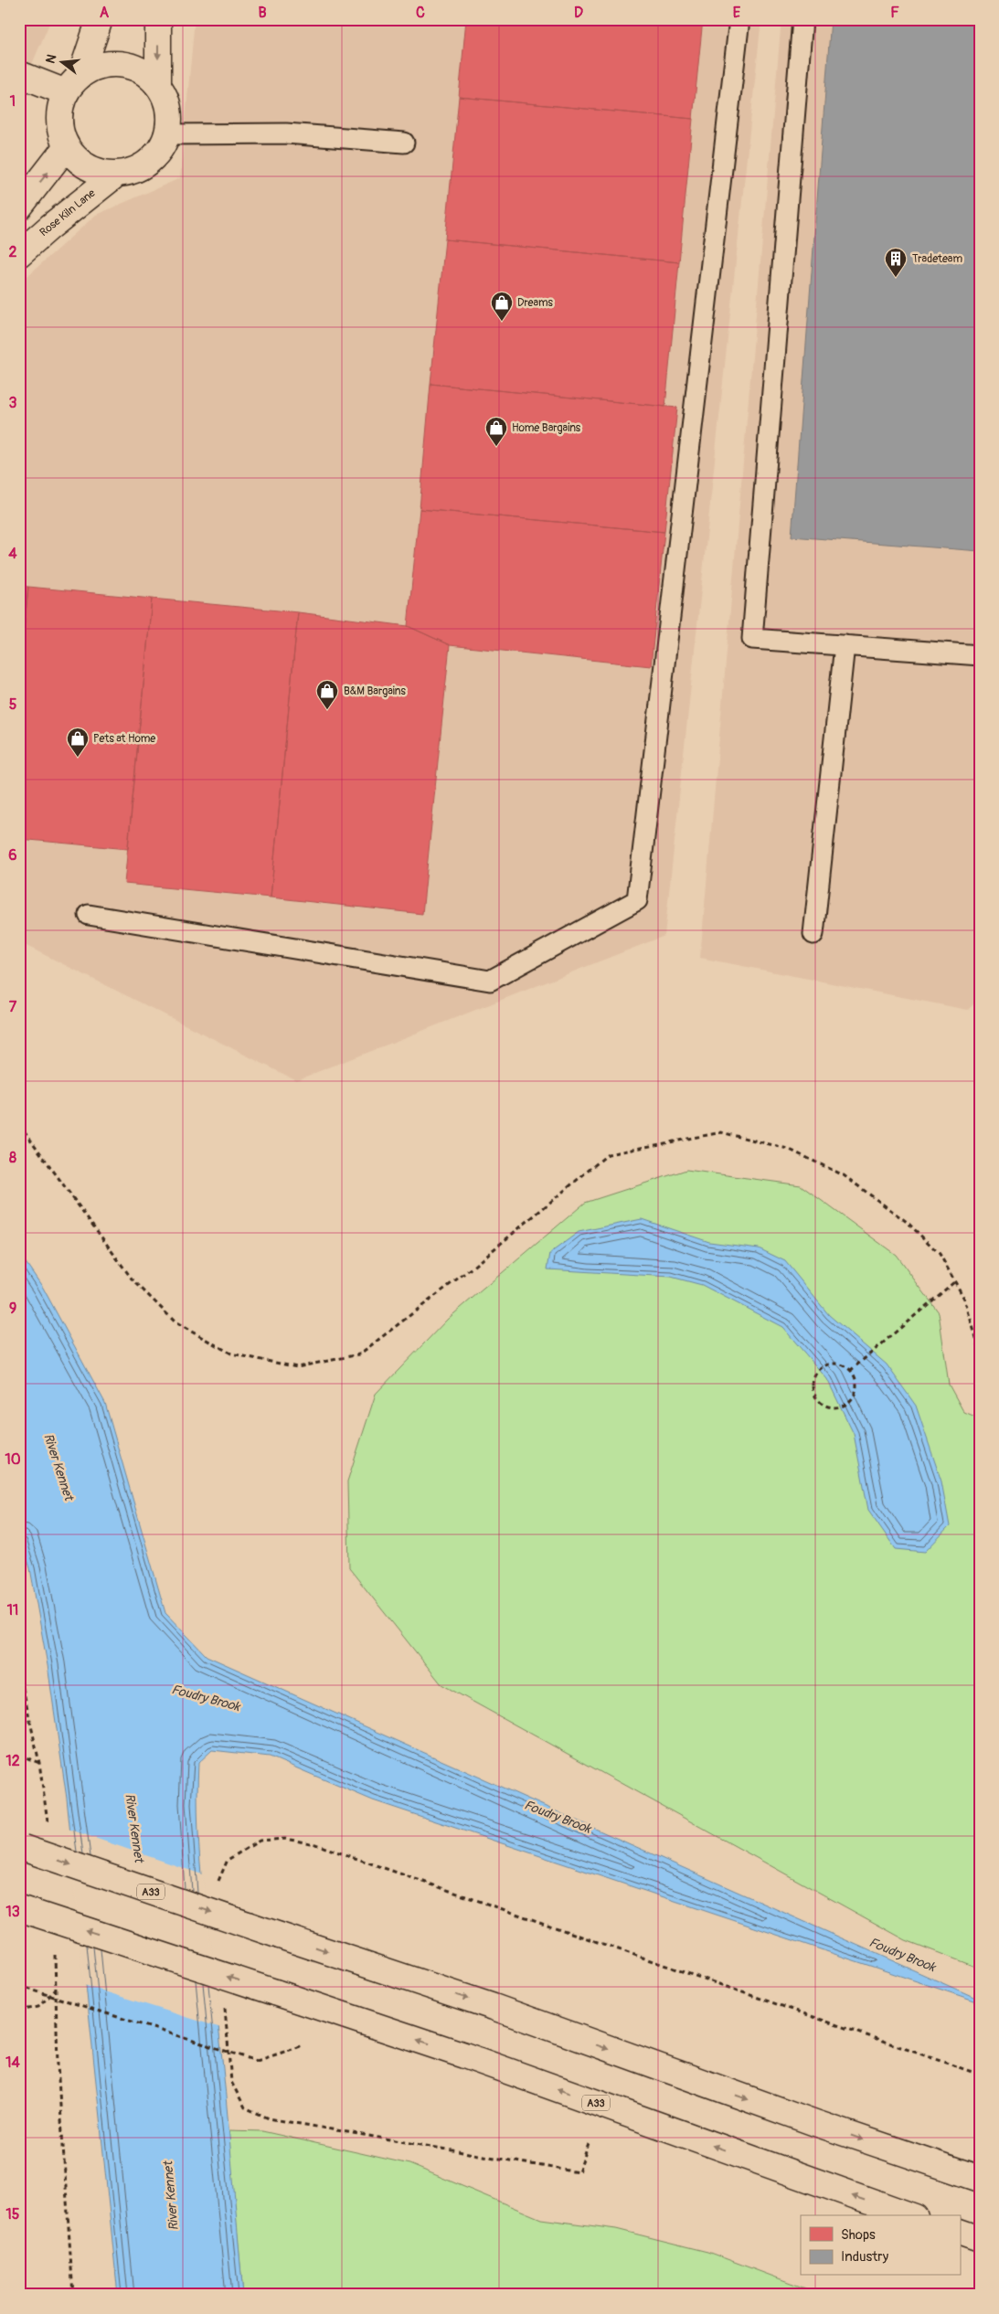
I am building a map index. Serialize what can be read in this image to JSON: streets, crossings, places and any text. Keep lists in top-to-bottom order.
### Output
{
  "streets": {
    "main road": ["Rose Kiln Lane", "A33"]
  },
  "water": ["River Kennet", "Foudry Brook"],
  "places": {
    "building": ["Tradeteam"],
    "shop": [
      "Dreams",
      "Home Bargains",
      "B&M Bargains",
      "Pets at Home"
    ]
  },
  "legend": ["Shops", "Industry"],
  "north": "left",
  "grid": {
    "columns": [
      "A",
      "B",
      "C",
      "D",
      "E",
      "F"
    ],
    "rows": [
      "1",
      "2",
      "3",
      "4",
      "5",
      "6",
      "7",
      "8",
      "9",
      "10",
      "11",
      "12",
      "13",
      "14",
      "15"
    ]
  }
}
